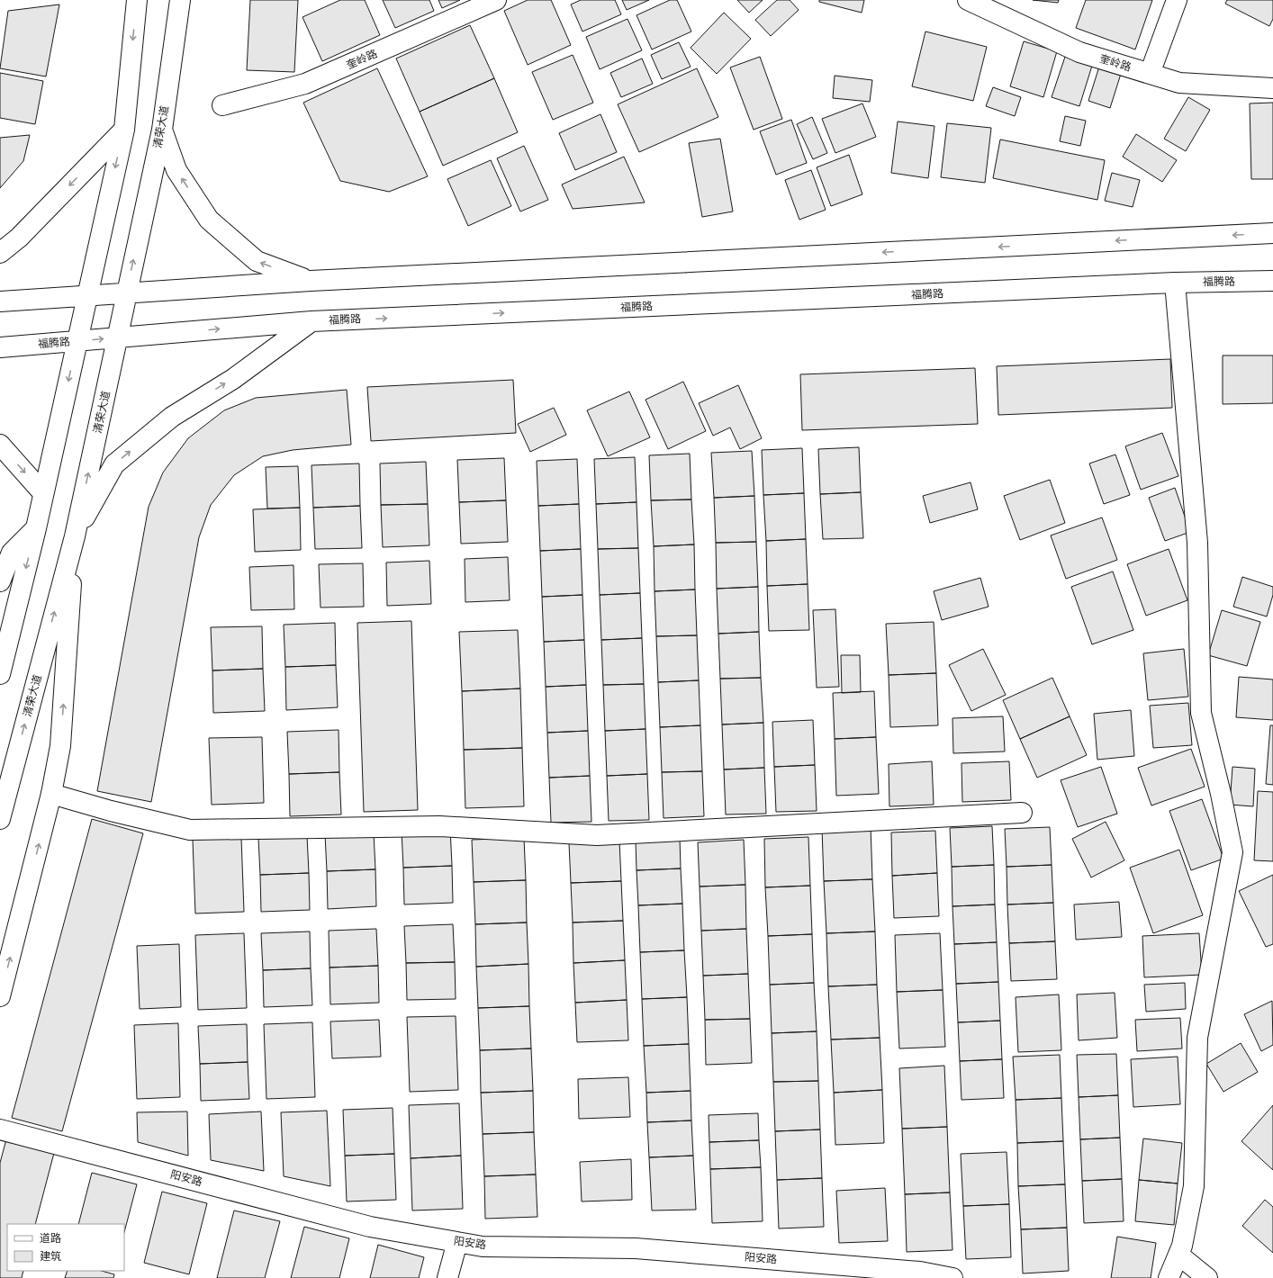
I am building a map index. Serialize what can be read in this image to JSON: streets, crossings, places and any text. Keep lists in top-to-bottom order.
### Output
{
  "streets": {
    "main road": [
      "奎岭路",
      "清荣大道",
      "福腾路",
      "阳安路"
    ]
  },
  "crossings": [
    ["清荣大道", "福腾路"]
  ],
  "legend": ["道路", "建筑"]
}
